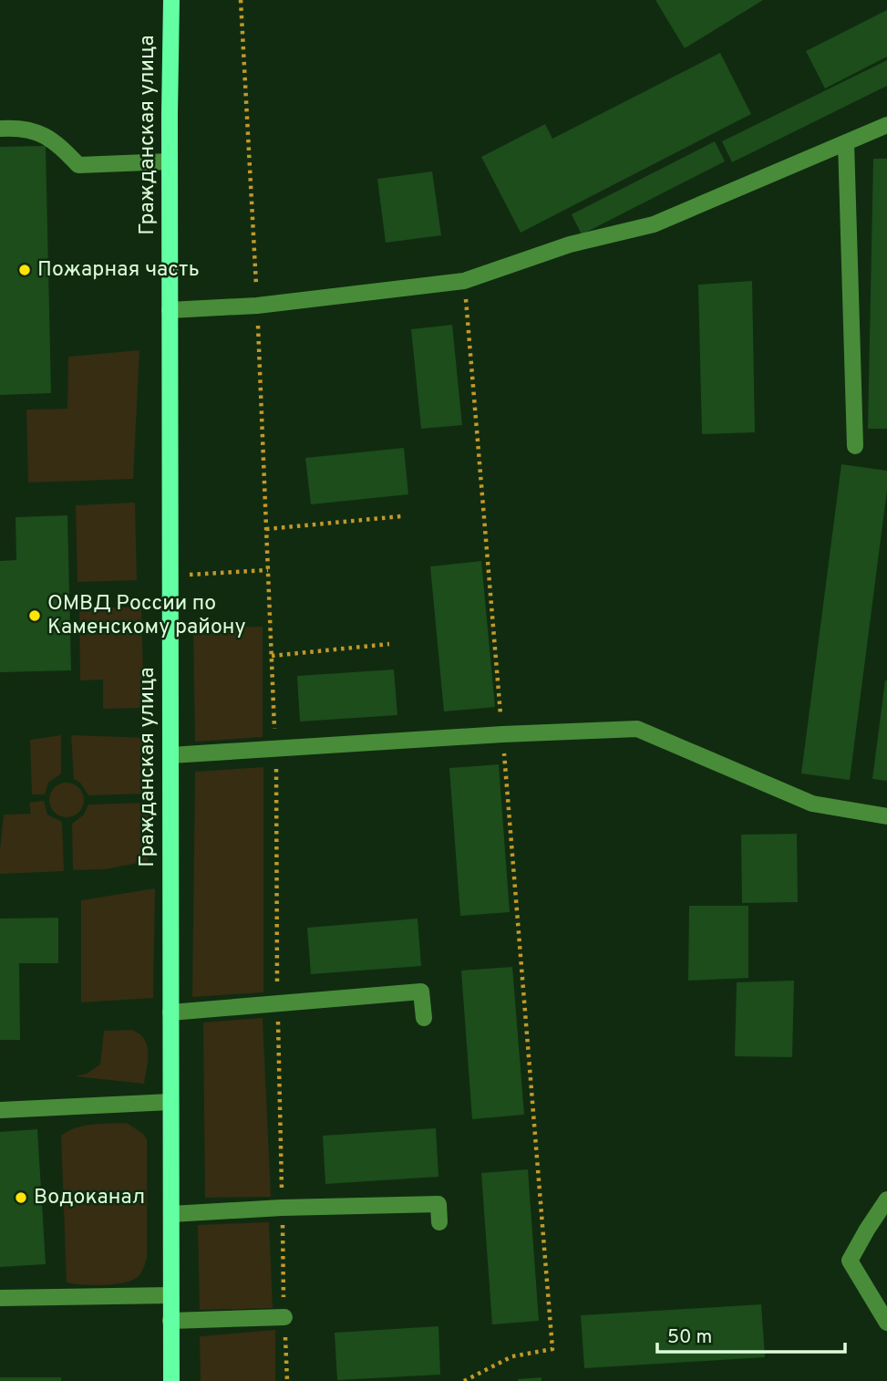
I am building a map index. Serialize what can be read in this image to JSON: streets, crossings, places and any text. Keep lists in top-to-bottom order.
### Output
{
  "streets": {
    "main road": ["Гражданская улица"]
  },
  "places": ["Пожарная часть", "ОМВД России по Каменскому району", "Водоканал"],
  "scale_bar": "50 m"
}
